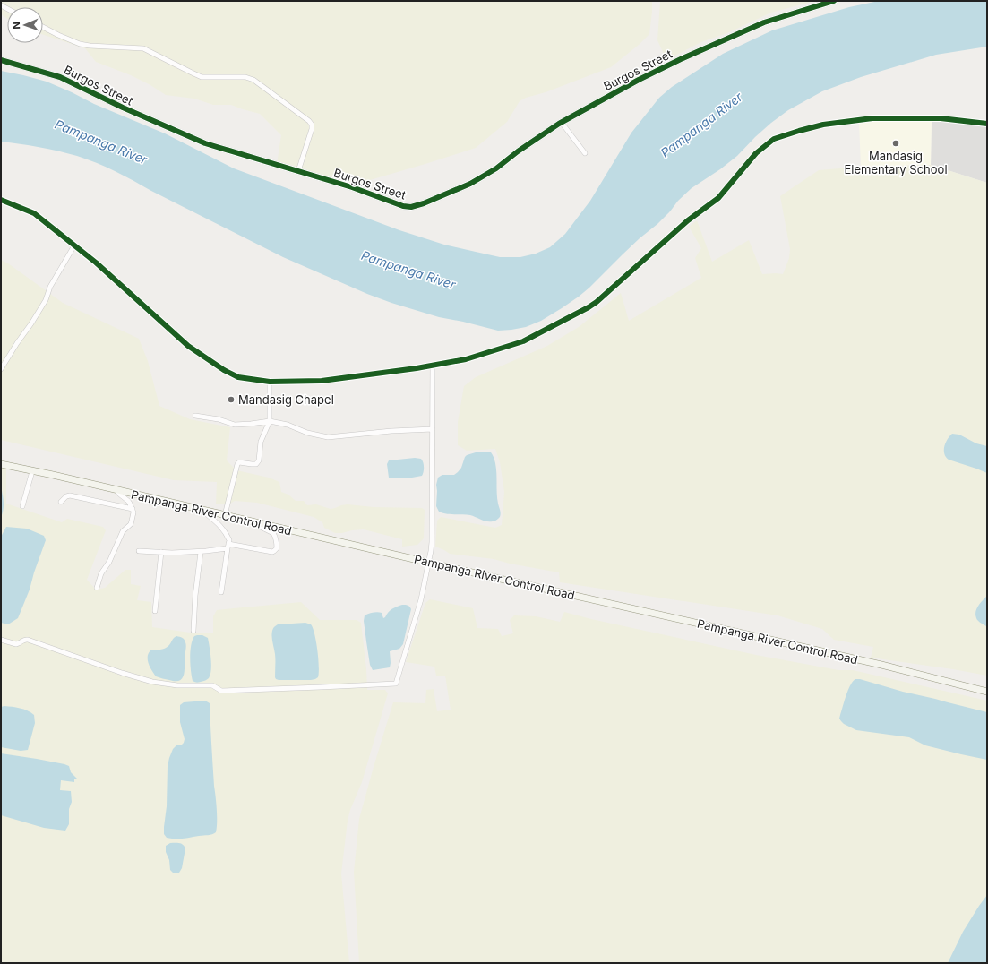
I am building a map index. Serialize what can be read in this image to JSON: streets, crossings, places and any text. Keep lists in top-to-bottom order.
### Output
{
  "streets": {
    "main road": ["Pampanga River Control Road"],
    "street": ["Burgos Street"]
  },
  "water": ["Pampanga River"],
  "places": ["Mandasig Elementary School", "Mandasig Chapel"],
  "north": "left"
}
